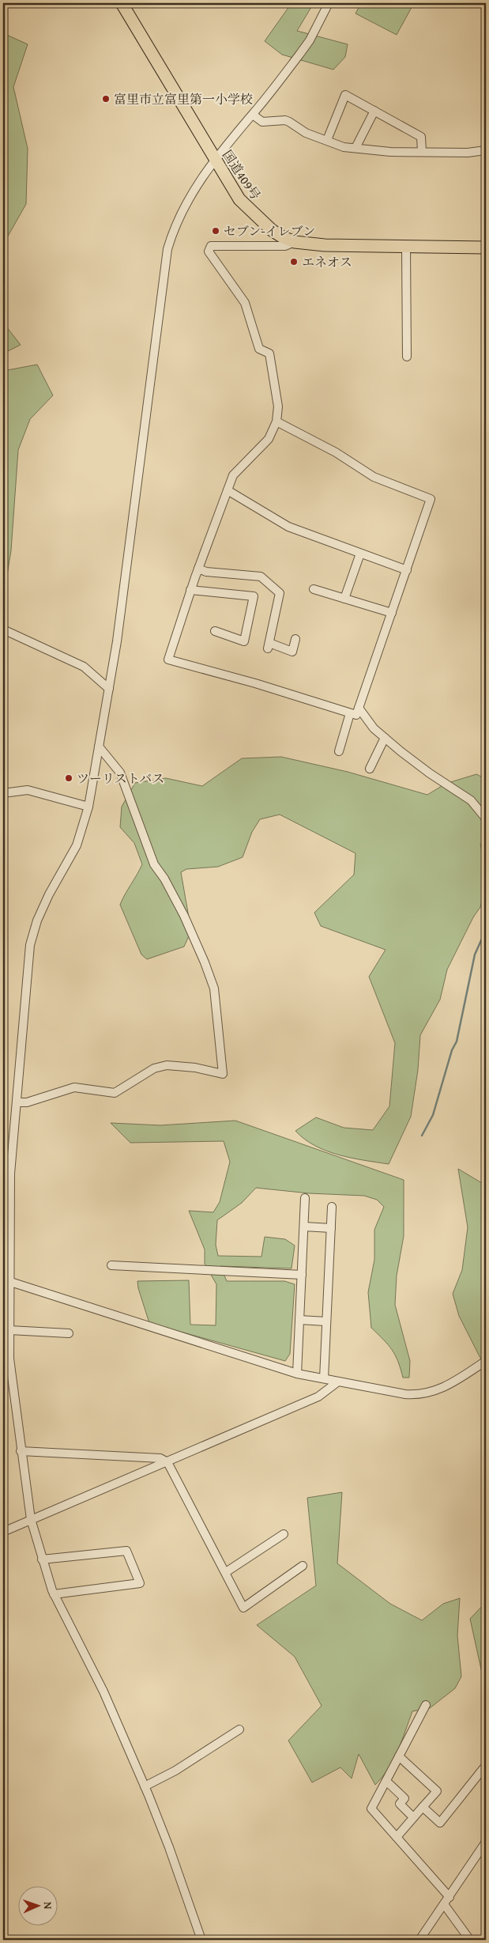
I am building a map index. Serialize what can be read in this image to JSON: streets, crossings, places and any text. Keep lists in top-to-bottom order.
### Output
{
  "streets": {
    "highway": ["国道409号"]
  },
  "places": [
    "富里市立富里第一小学校",
    "セブン-イレブン",
    "エネオス",
    "ツーリストバス"
  ],
  "north": "right"
}
